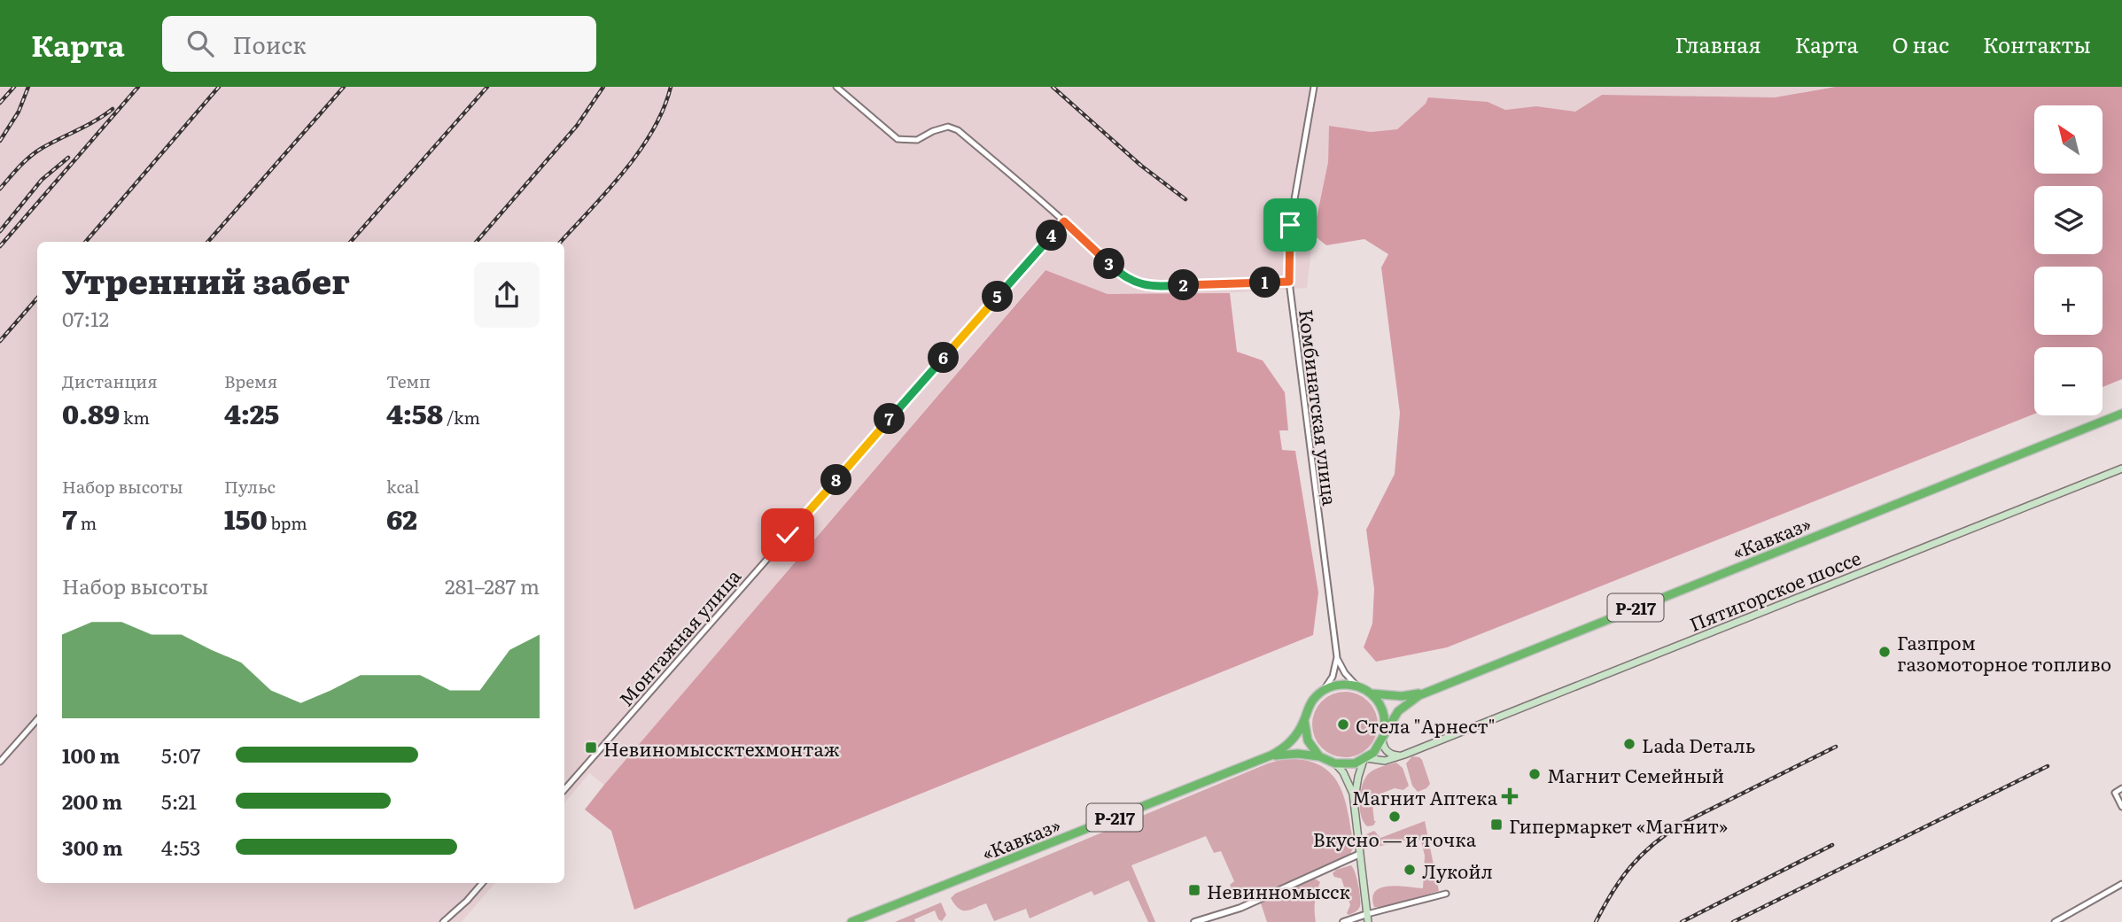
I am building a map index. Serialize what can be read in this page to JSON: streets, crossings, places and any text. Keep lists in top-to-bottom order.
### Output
{
  "streets": {
    "highway": ["«Кавказ»", "Р-217"],
    "main road": ["Пятигорское шоссе"],
    "street": ["Комбинатская улица", "Монтажная улица"]
  },
  "crossings": [
    ["Комбинатская улица", "«Кавказ»"],
    ["Комбинатская улица", "Пятигорское шоссе"],
    ["«Кавказ»", "Пятигорское шоссе"]
  ],
  "places": {
    "other": [
      "Газпром газомоторное топливо",
      "Стела \"Арнест\"",
      "Lada Dеталь",
      "Магнит Семейный",
      "Вкусно — и точка",
      "Лукойл"
    ],
    "transit": ["Невиномыссктехмонтаж", "Гипермаркет «Магнит»", "Невинномысск"],
    "health": ["Магнит Аптека"]
  },
  "north": "top left",
  "page": {
    "header": "Карта",
    "search": "Поиск",
    "nav": [
      "Главная",
      "Карта",
      "О нас",
      "Контакты"
    ],
    "map_buttons": ["+", "−"],
    "pins": [
      "4",
      "3",
      "1",
      "2",
      "5",
      "6",
      "7",
      "8"
    ],
    "heading": ["Утренний забег", "07:12"],
    "stats": [
      ["Дистанция", "0.89 km"],
      ["Время", "4:25"],
      ["Темп", "4:58 /km"],
      ["Набор высоты", "7 m"],
      ["Пульс", "150 bpm"],
      ["kcal", "62"]
    ],
    "chart": ["Набор высоты", "281–287 m"],
    "list": [
      {
        "name": "100 m",
        "note": "5:07"
      },
      {
        "name": "200 m",
        "note": "5:21"
      },
      {
        "name": "300 m",
        "note": "4:53"
      }
    ]
  }
}
